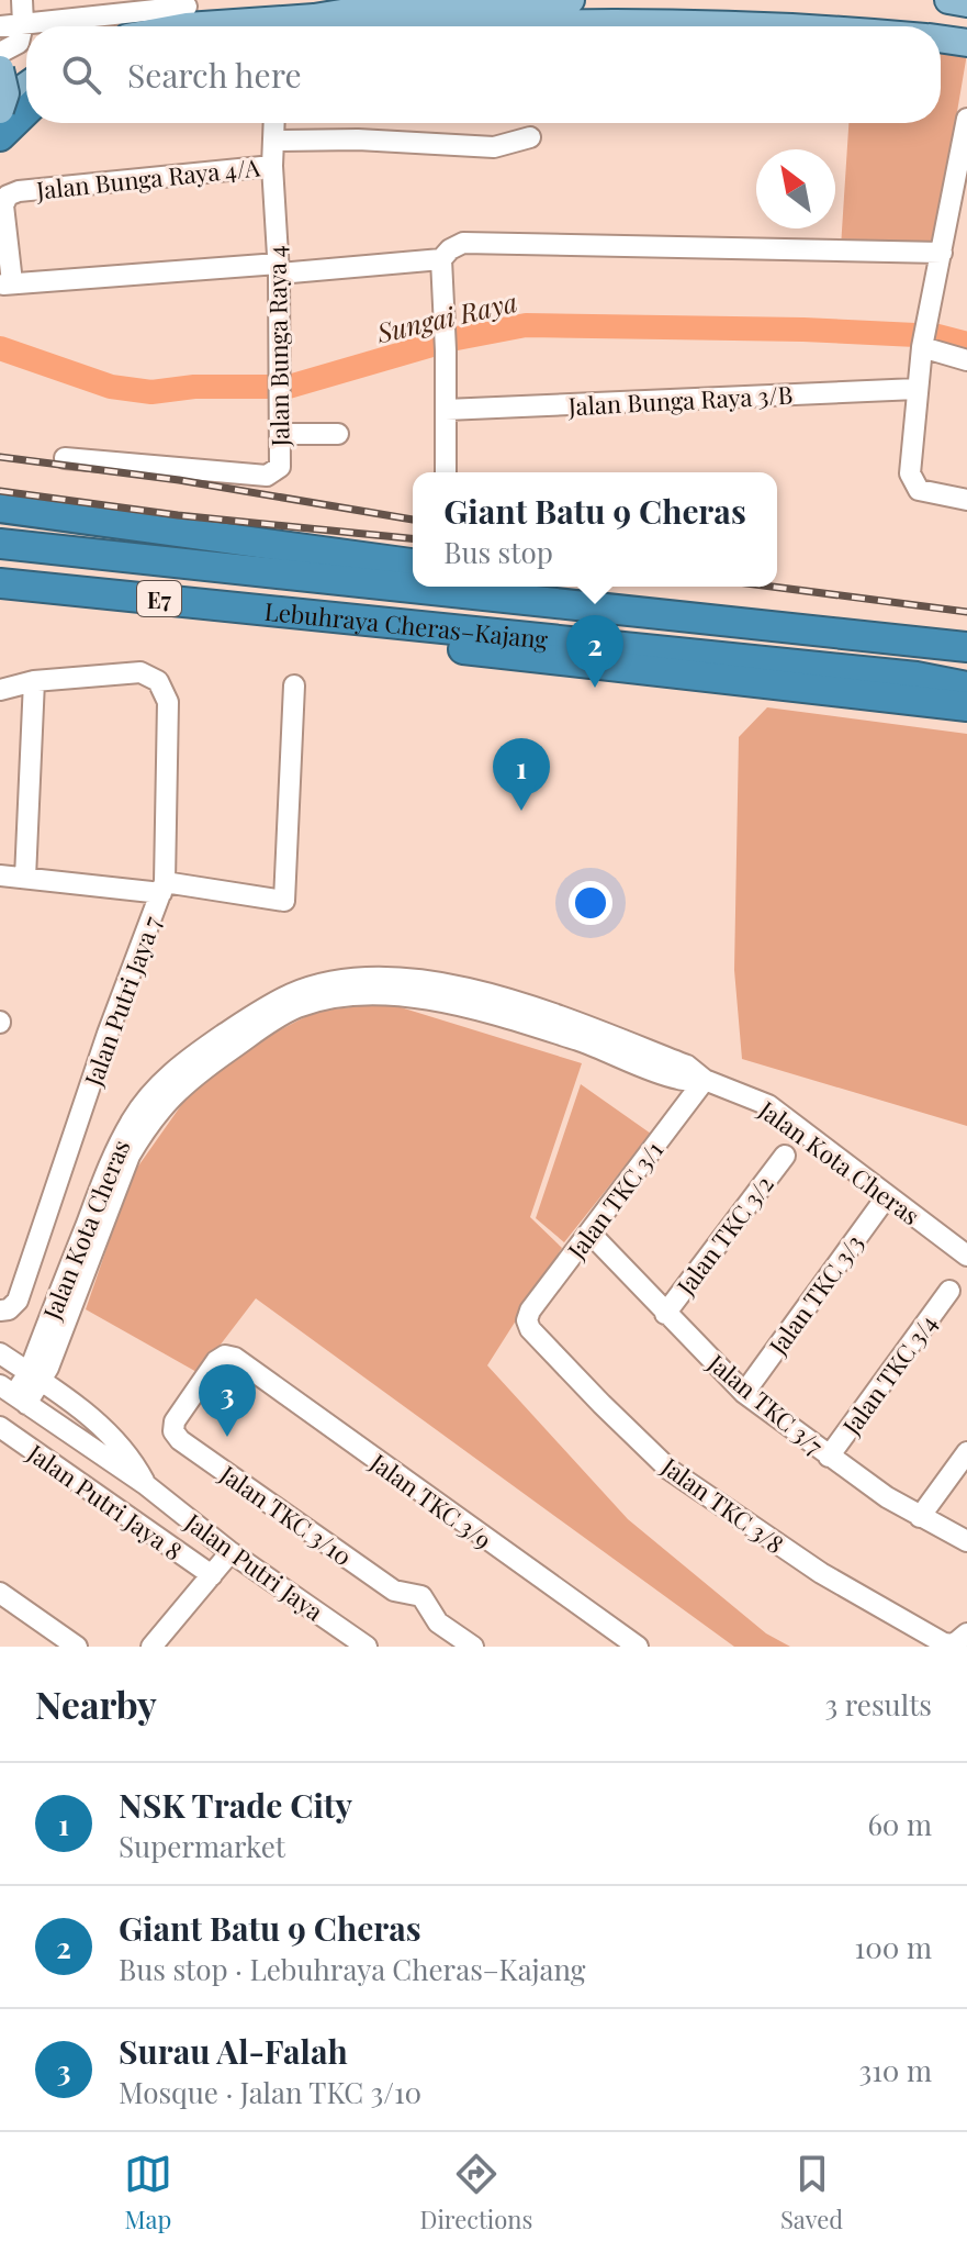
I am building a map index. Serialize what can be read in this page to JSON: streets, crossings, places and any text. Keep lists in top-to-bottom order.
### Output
{
  "streets": {
    "highway": ["E7", "Lebuhraya Cheras–Kajang"],
    "street": [
      "Jalan Bunga Raya 4/A",
      "Jalan Bunga Raya 4",
      "Jalan Bunga Raya 3/B",
      "Jalan Putri Jaya 7",
      "Jalan Kota Cheras",
      "Jalan TKC 3/1",
      "Jalan TKC 3/2",
      "Jalan TKC 3/3",
      "Jalan TKC 3/4",
      "Jalan TKC 3/7",
      "Jalan TKC 3/9",
      "Jalan Putri Jaya 8",
      "Jalan TKC 3/8",
      "Jalan TKC 3/10",
      "Jalan Putri Jaya"
    ]
  },
  "crossings": [
    ["Jalan Bunga Raya 4/A", "Jalan Bunga Raya 4"],
    ["Jalan Kota Cheras", "Jalan TKC 3/1"],
    ["Jalan Kota Cheras", "Jalan TKC 3/3"],
    ["Jalan Kota Cheras", "Jalan Putri Jaya"],
    ["Jalan TKC 3/1", "Jalan TKC 3/7"],
    ["Jalan TKC 3/1", "Jalan TKC 3/8"],
    ["Jalan TKC 3/2", "Jalan TKC 3/7"],
    ["Jalan TKC 3/3", "Jalan TKC 3/7"],
    ["Jalan TKC 3/4", "Jalan TKC 3/7"],
    ["Jalan TKC 3/9", "Jalan TKC 3/10"]
  ],
  "water": ["Sungai Raya"],
  "north": "top left",
  "page": {
    "search": "Search here",
    "popup": ["Giant Batu 9 Cheras", "Bus stop"],
    "pins": ["2", "1", "3"],
    "heading": ["Nearby", "3 results"],
    "list": [
      {
        "mark": "1",
        "name": "NSK Trade City",
        "note": "Supermarket",
        "value": "60 m"
      },
      {
        "mark": "2",
        "name": "Giant Batu 9 Cheras",
        "note": "Bus stop · Lebuhraya Cheras–Kajang",
        "value": "100 m"
      },
      {
        "mark": "3",
        "name": "Surau Al-Falah",
        "note": "Mosque · Jalan TKC 3/10",
        "value": "310 m"
      }
    ],
    "nav": ["Map", "Directions", "Saved"]
  }
}
